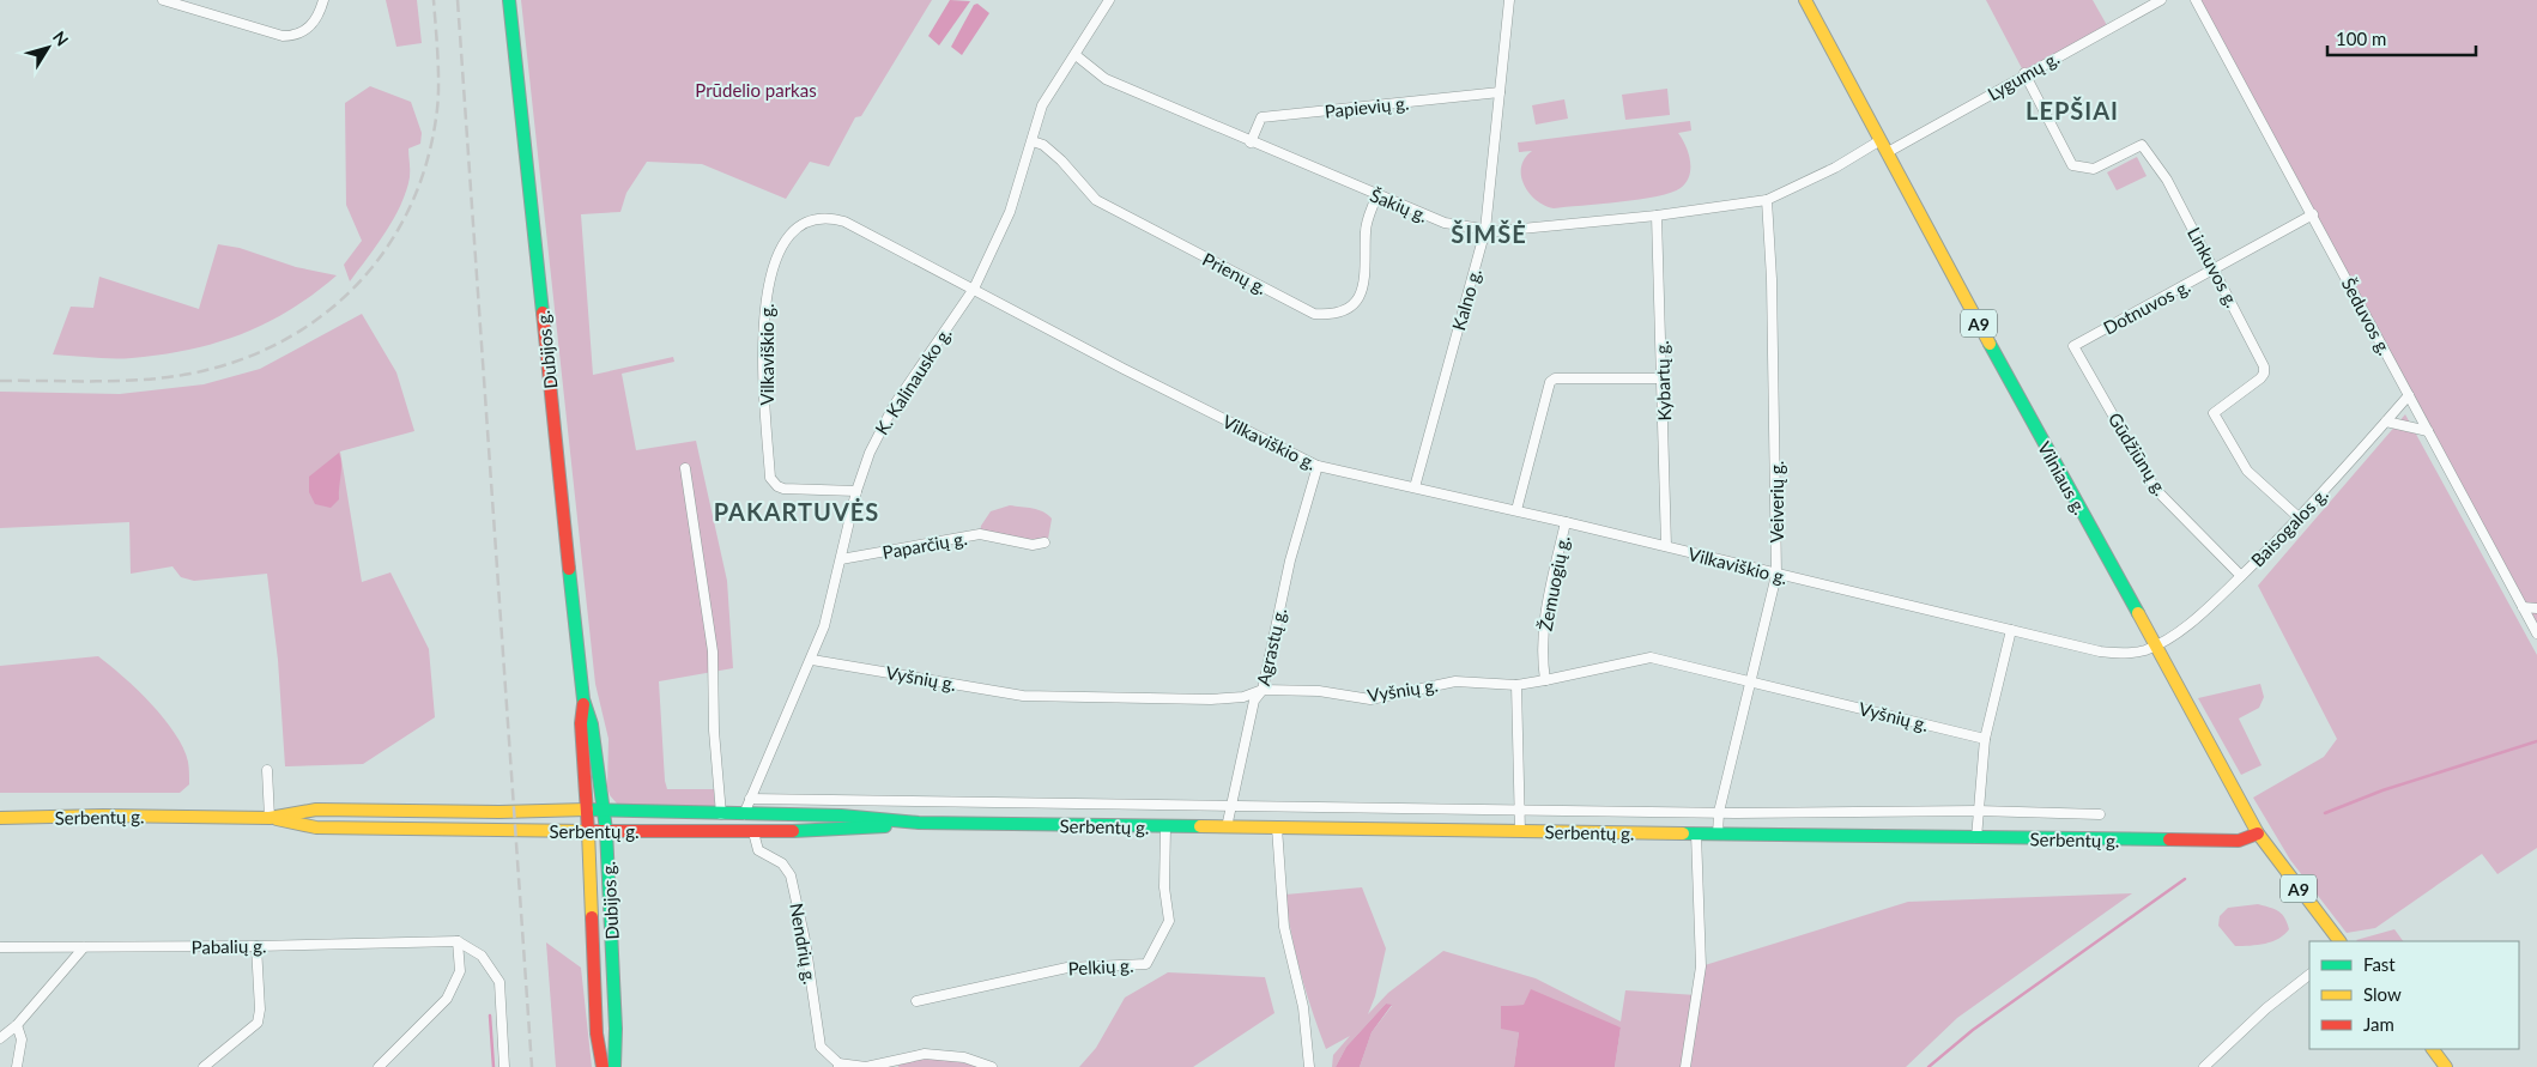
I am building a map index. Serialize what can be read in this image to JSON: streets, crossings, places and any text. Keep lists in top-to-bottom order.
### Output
{
  "streets": {
    "main road": [
      "A9",
      "Dubijos g.",
      "Vilniaus g.",
      "Serbentų g."
    ],
    "street": [
      "Lygumų g.",
      "Papievių g.",
      "Šakių g.",
      "Linkuvos g.",
      "Prienų g.",
      "Kalno g.",
      "Dotnuvos g.",
      "Šeduvos g.",
      "Vilkaviškio g.",
      "K. Kalinausko g.",
      "Kybartų g.",
      "Gūdžiūnų g.",
      "Veiverių g.",
      "Baisogalos g.",
      "Paparčių g.",
      "Žemuogių g.",
      "Agrastų g.",
      "Vyšnių g.",
      "Nendrių g.",
      "Pabalių g.",
      "Pelkių g."
    ]
  },
  "crossings": [
    ["Lygumų g.", "Linkuvos g."],
    ["Lygumų g.", "Vilniaus g."],
    ["Papievių g.", "Šakių g."],
    ["Papievių g.", "Kalno g."],
    ["Šakių g.", "Prienų g."],
    ["Šakių g.", "Kalno g."],
    ["Šakių g.", "K. Kalinausko g."],
    ["Šakių g.", "Kybartų g."],
    ["Šakių g.", "Vilniaus g."],
    ["Šakių g.", "Veiverių g."],
    ["Linkuvos g.", "Dotnuvos g."],
    ["Linkuvos g.", "Baisogalos g."],
    ["Prienų g.", "K. Kalinausko g."],
    ["Kalno g.", "Vilkaviškio g."],
    ["Dotnuvos g.", "Šeduvos g."],
    ["Dotnuvos g.", "Gūdžiūnų g."],
    ["Šeduvos g.", "Baisogalos g."],
    ["Dubijos g.", "Serbentų g."],
    ["Vilkaviškio g.", "K. Kalinausko g."],
    ["Vilkaviškio g.", "Kybartų g."],
    ["Vilkaviškio g.", "Vilniaus g."],
    ["Vilkaviškio g.", "Veiverių g."],
    ["Vilkaviškio g.", "Baisogalos g."],
    ["Vilkaviškio g.", "Žemuogių g."],
    ["Vilkaviškio g.", "Agrastų g."],
    ["K. Kalinausko g.", "Paparčių g."],
    ["K. Kalinausko g.", "Vyšnių g."],
    ["K. Kalinausko g.", "Serbentų g."],
    ["Gūdžiūnų g.", "Baisogalos g."],
    ["Vilniaus g.", "Baisogalos g."],
    ["Vilniaus g.", "Serbentų g."],
    ["Veiverių g.", "Vyšnių g."],
    ["Veiverių g.", "Serbentų g."],
    ["Žemuogių g.", "Vyšnių g."],
    ["Agrastų g.", "Vyšnių g."],
    ["Agrastų g.", "Serbentų g."],
    ["Serbentų g.", "Nendrių g."],
    ["Serbentų g.", "Pelkių g."]
  ],
  "districts": ["LEPŠIAI", "ŠIMŠĖ", "PAKARTUVĖS"],
  "parks": ["Prūdelio parkas"],
  "legend": ["Fast", "Slow", "Jam"],
  "scale_bar": "100 m",
  "north": "top right"
}
